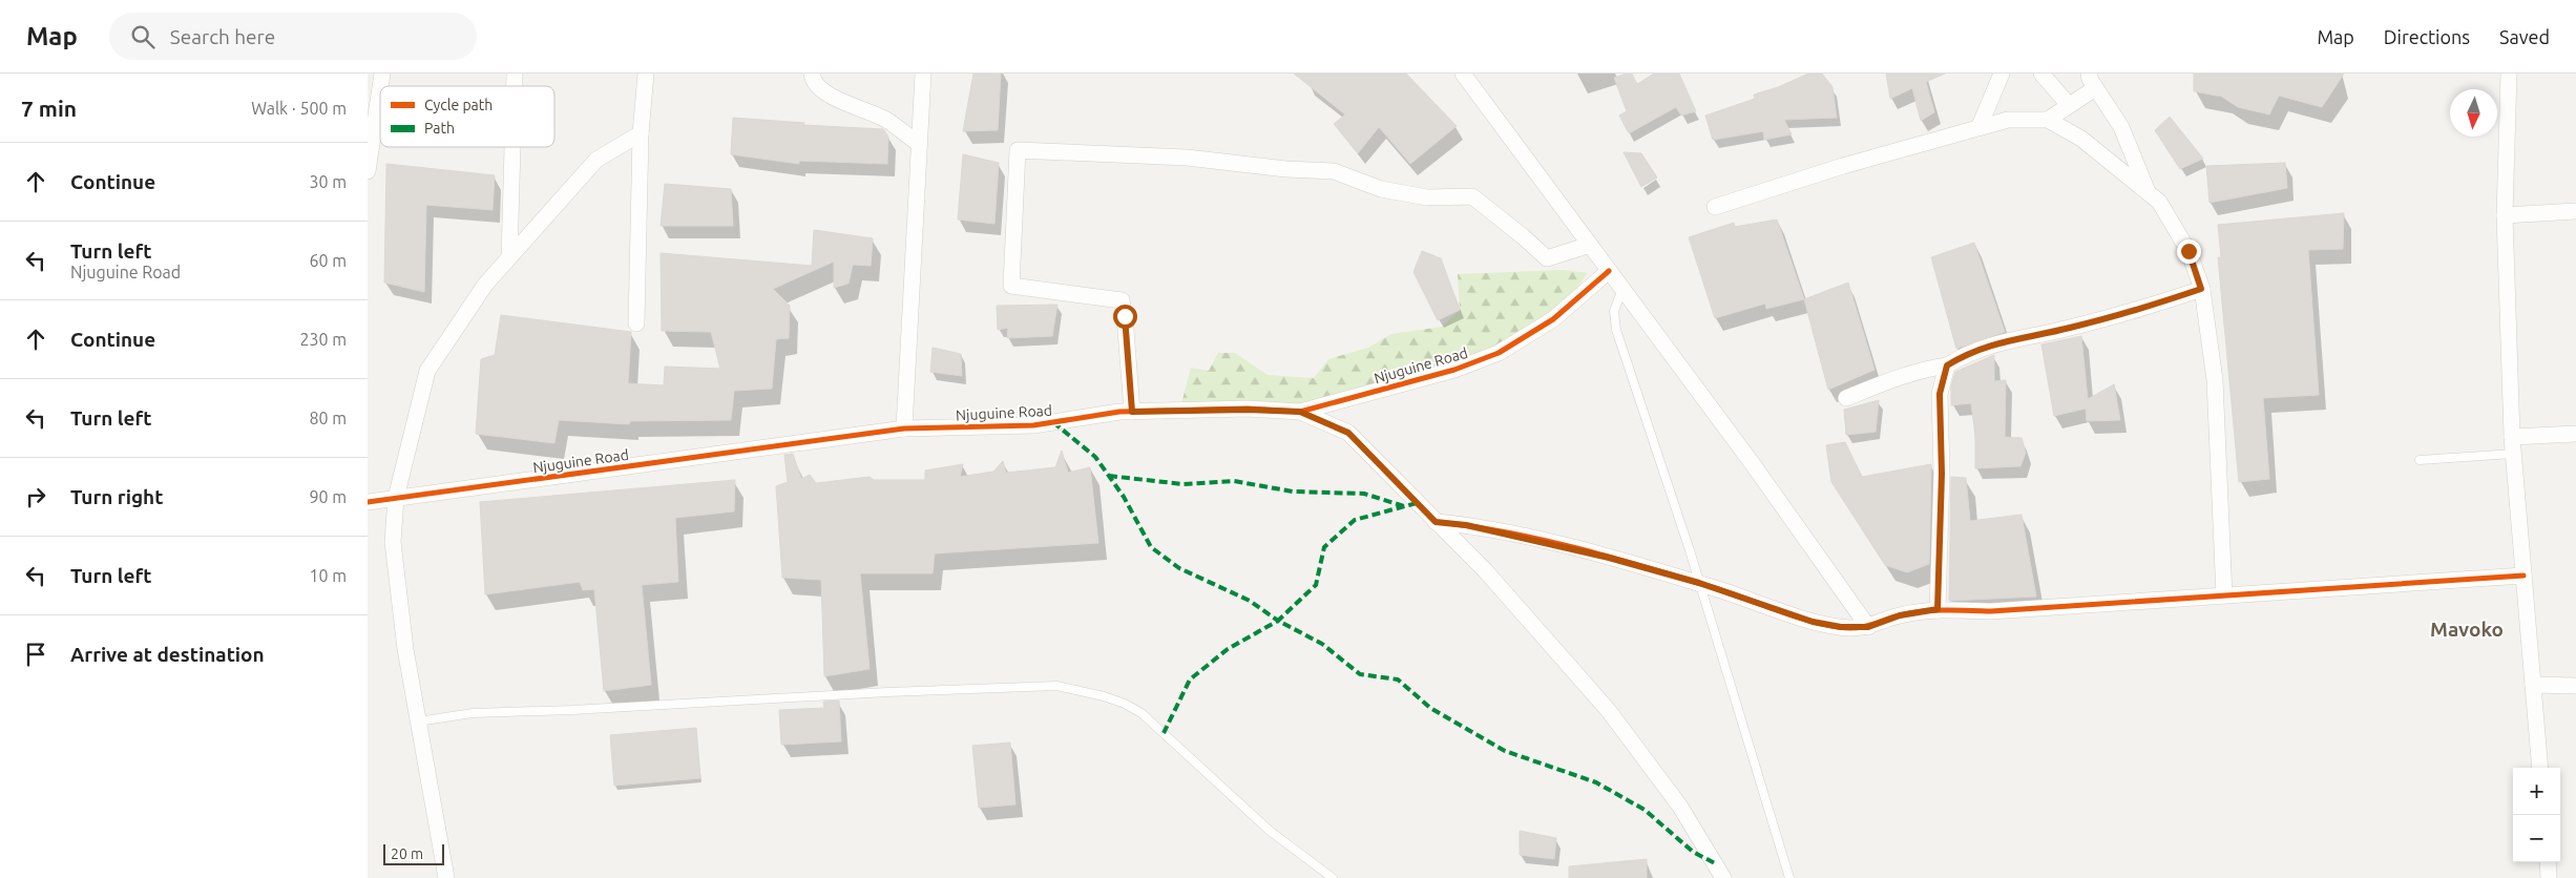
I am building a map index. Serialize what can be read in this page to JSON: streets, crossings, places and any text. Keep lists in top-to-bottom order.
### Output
{
  "streets": {
    "street": ["Njuguine Road"]
  },
  "districts": ["Mavoko"],
  "legend": ["Cycle path", "Path"],
  "scale_bar": "20 m",
  "north": "bottom",
  "page": {
    "header": "Map",
    "search": "Search here",
    "nav": ["Map", "Directions", "Saved"],
    "heading": ["7 min", "Walk · 500 m"],
    "list": [
      ["Continue", "30 m"],
      ["Turn left", "Njuguine Road", "60 m"],
      ["Continue", "230 m"],
      ["Turn left", "80 m"],
      ["Turn right", "90 m"],
      ["Turn left", "10 m"],
      "Arrive at destination"
    ],
    "map_buttons": ["+", "−"],
    "scale": "20 m"
  }
}
